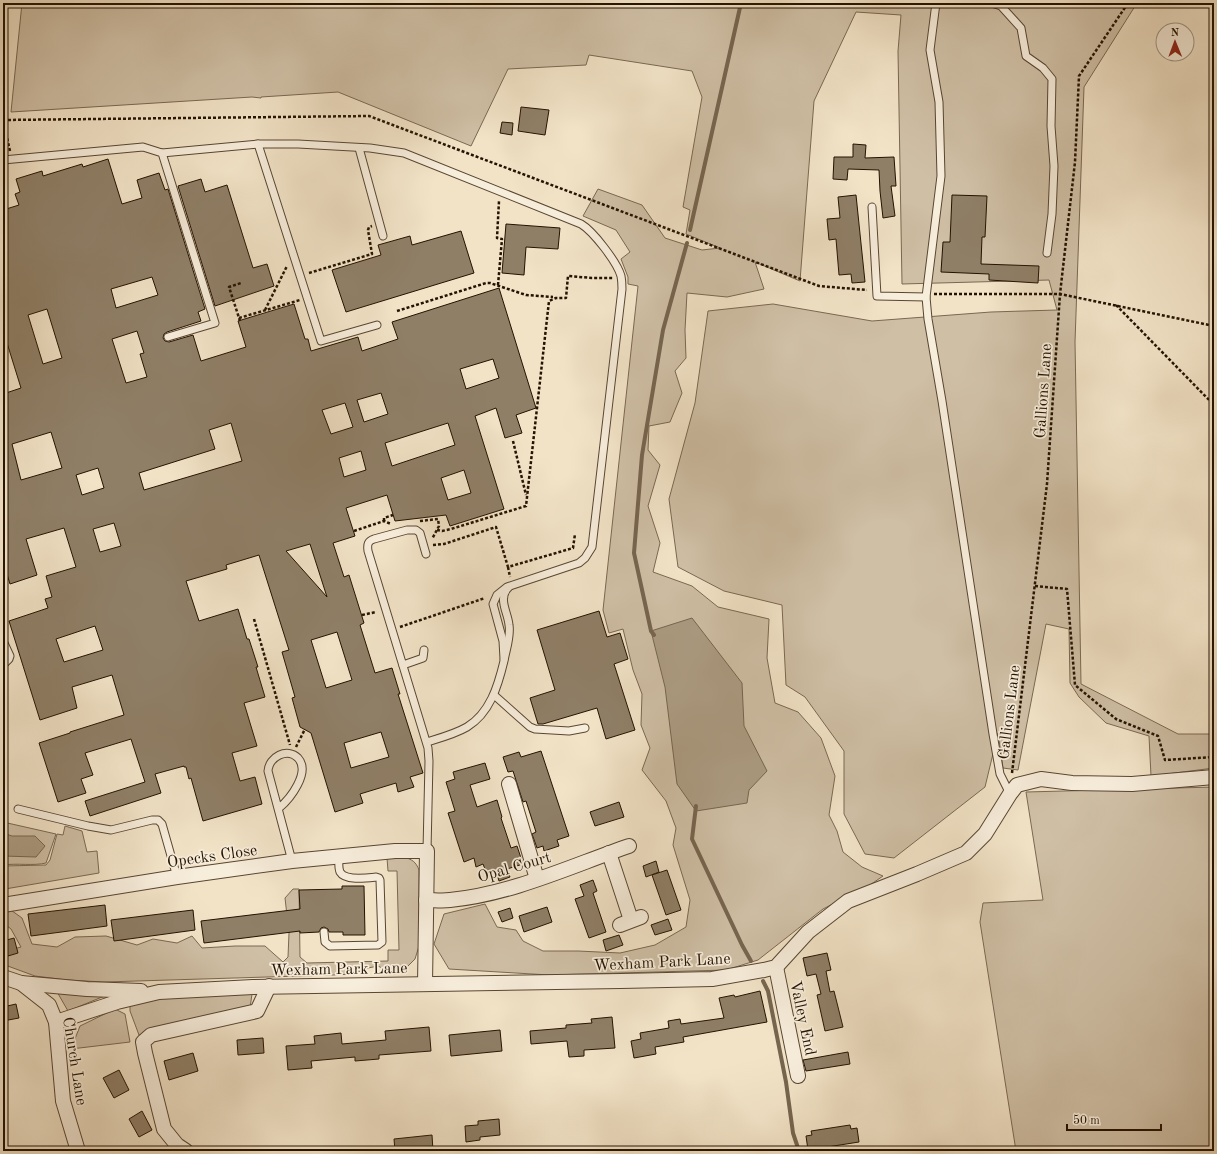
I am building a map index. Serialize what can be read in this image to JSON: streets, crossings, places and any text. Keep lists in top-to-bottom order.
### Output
{
  "streets": {
    "street": [
      "Opecks Close",
      "Opal Court",
      "Wexham Park Lane",
      "Valley End",
      "Church Lane"
    ],
    "path": ["Gallions Lane"]
  },
  "crossings": [
    ["Wexham Park Lane", "Valley End"],
    ["Wexham Park Lane", "Church Lane"]
  ],
  "scale_bar": "50 m",
  "north": "top"
}
